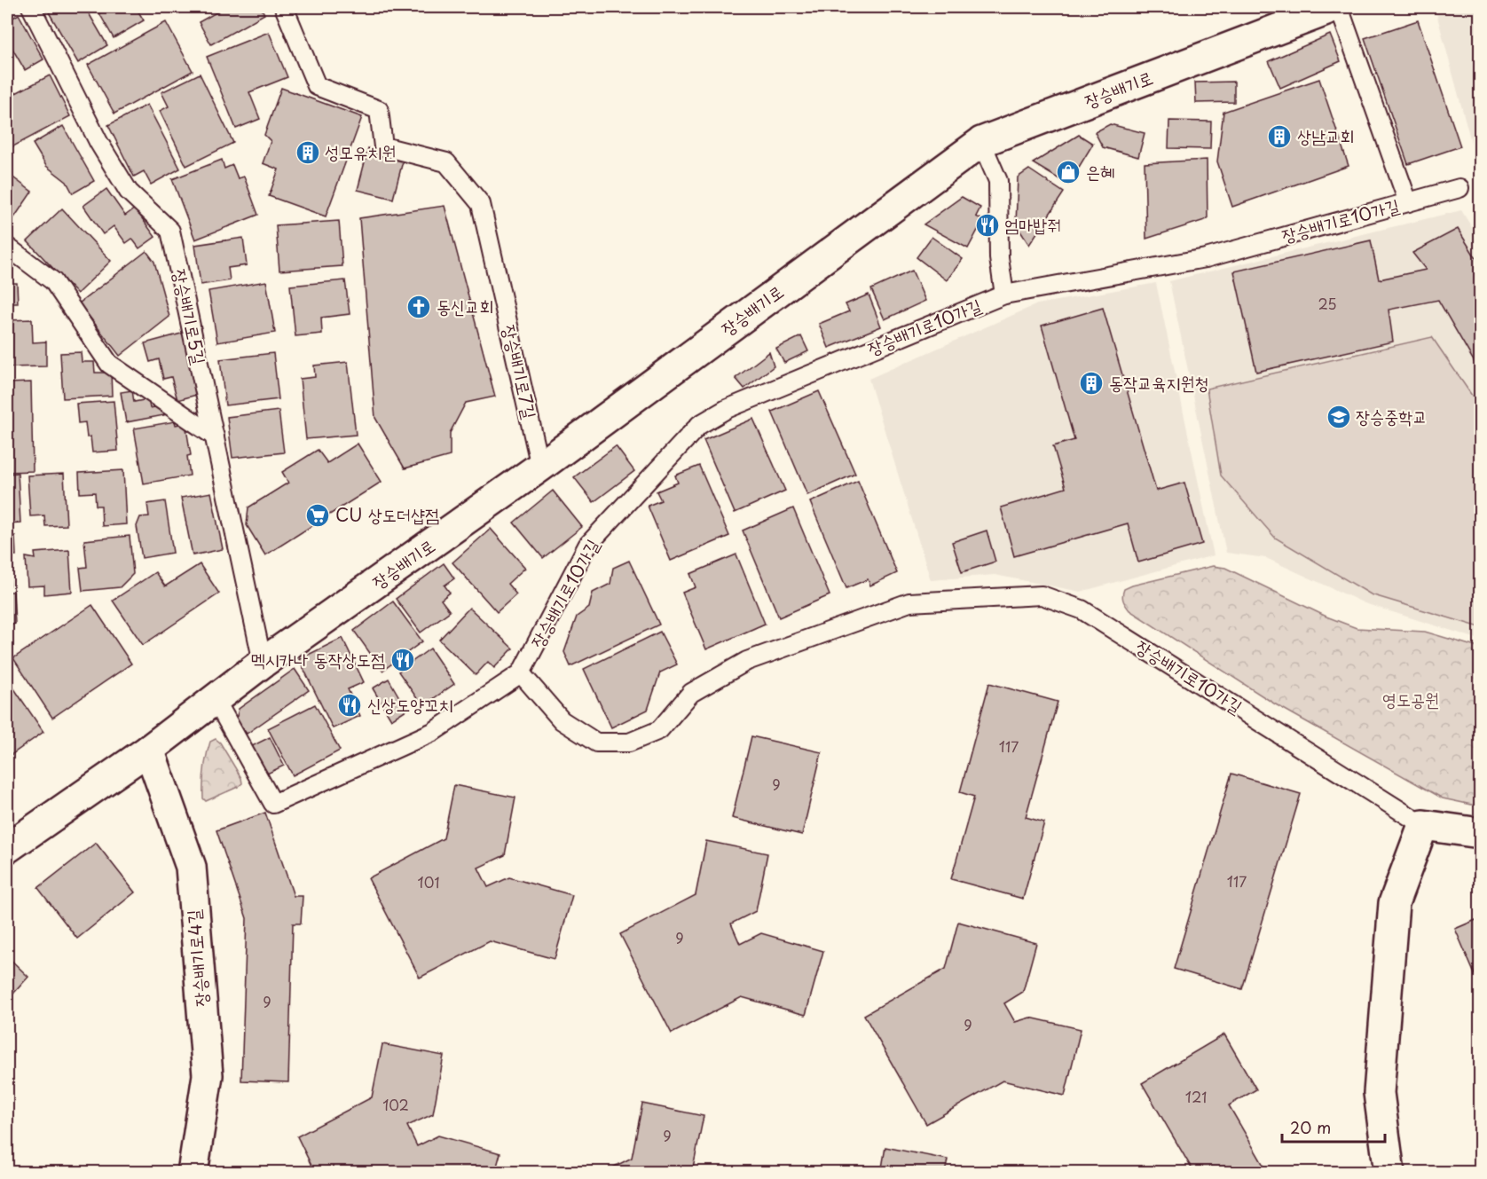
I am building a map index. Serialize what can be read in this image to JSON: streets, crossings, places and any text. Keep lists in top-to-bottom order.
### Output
{
  "streets": {
    "main road": ["장승배기로", "장승배기로4길"],
    "lane": ["장승배기로10가길", "장승배기로5길", "장승배기로7길"]
  },
  "crossings": [
    ["장승배기로", "장승배기로10가길"],
    ["장승배기로", "장승배기로5길"],
    ["장승배기로", "장승배기로7길"],
    ["장승배기로", "장승배기로4길"]
  ],
  "parks": ["영도공원"],
  "places": {
    "building": ["상남교회", "성모유치원", "동작교육지원청"],
    "shop": ["은혜"],
    "restaurant": ["엄마밥줘", "멕시카나 동작상도점", "신상도양꼬치"],
    "church": ["동신교회"],
    "school or university": ["장승중학교"],
    "supermarket": ["CU 상도더샵점"]
  },
  "house_numbers": [
    "25",
    "117",
    "9",
    "117",
    "101",
    "9",
    "9",
    "9",
    "121",
    "102",
    "9"
  ],
  "scale_bar": "20 m"
}
